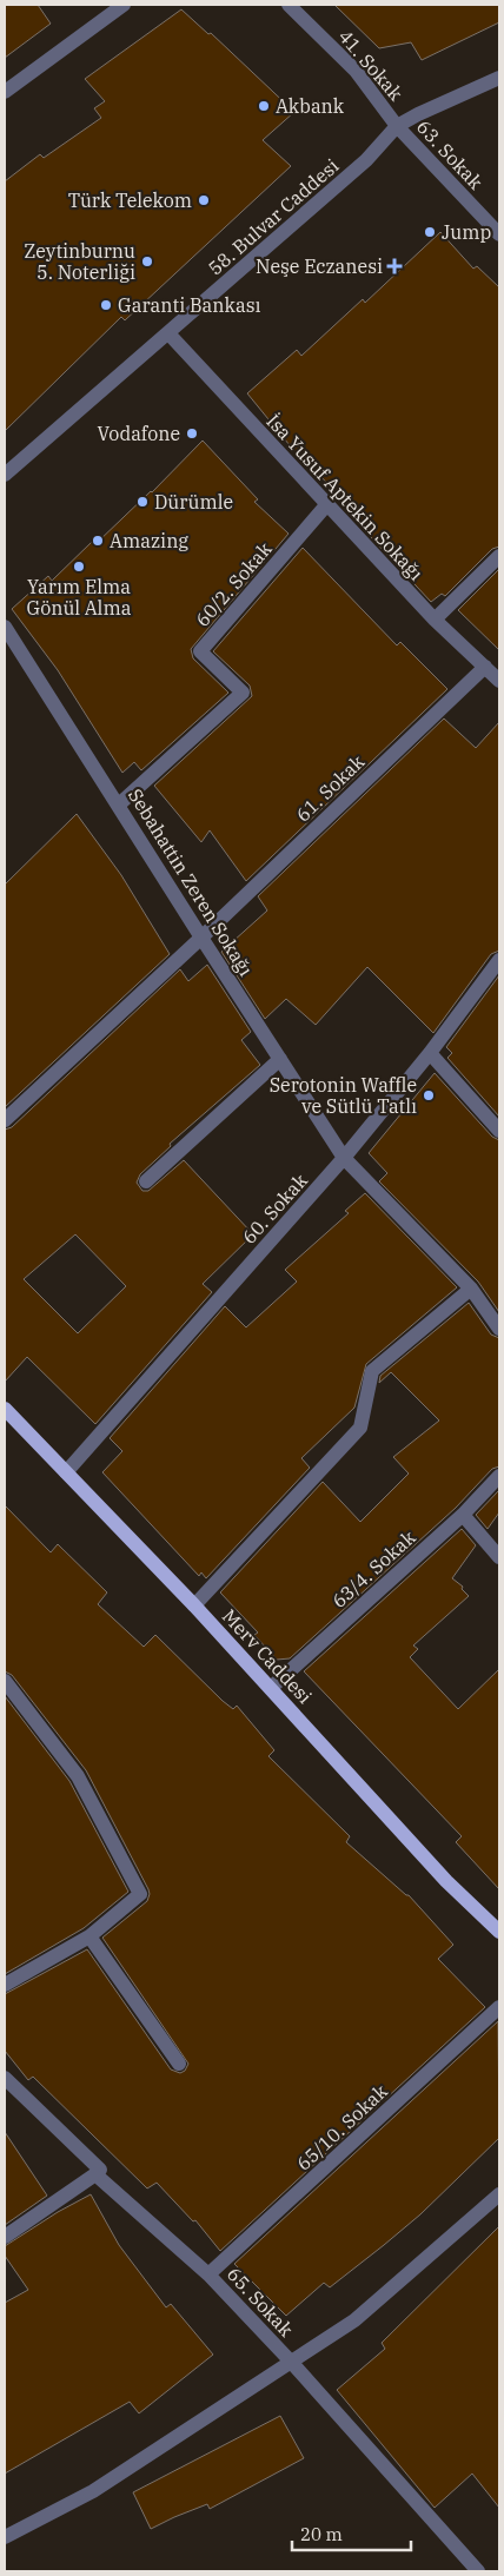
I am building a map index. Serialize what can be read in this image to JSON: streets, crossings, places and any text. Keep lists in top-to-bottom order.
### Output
{
  "streets": {
    "main road": ["Merv Caddesi"],
    "street": [
      "41. Sokak",
      "63. Sokak",
      "58. Bulvar Caddesi",
      "İsa Yusuf Aptekin Sokağı",
      "60/2. Sokak",
      "61. Sokak",
      "Sebahattin Zeren Sokağı",
      "60. Sokak",
      "63/4. Sokak",
      "65/10. Sokak",
      "65. Sokak"
    ]
  },
  "crossings": [
    ["41. Sokak", "63. Sokak"],
    ["41. Sokak", "58. Bulvar Caddesi"],
    ["63. Sokak", "58. Bulvar Caddesi"],
    ["58. Bulvar Caddesi", "İsa Yusuf Aptekin Sokağı"],
    ["İsa Yusuf Aptekin Sokağı", "60/2. Sokak"],
    ["İsa Yusuf Aptekin Sokağı", "61. Sokak"],
    ["60/2. Sokak", "Sebahattin Zeren Sokağı"],
    ["61. Sokak", "Sebahattin Zeren Sokağı"],
    ["Sebahattin Zeren Sokağı", "60. Sokak"],
    ["60. Sokak", "Merv Caddesi"],
    ["63/4. Sokak", "Merv Caddesi"],
    ["65/10. Sokak", "65. Sokak"]
  ],
  "places": {
    "other": [
      "Akbank",
      "Türk Telekom",
      "Jump",
      "Zeytinburnu 5. Noterliği",
      "Garanti Bankası",
      "Vodafone",
      "Dürümle",
      "Amazing",
      "Yarım Elma Gönül Alma",
      "Serotonin Waffle ve Sütlü Tatlı"
    ],
    "health": ["Neşe Eczanesi"]
  },
  "scale_bar": "20 m"
}
